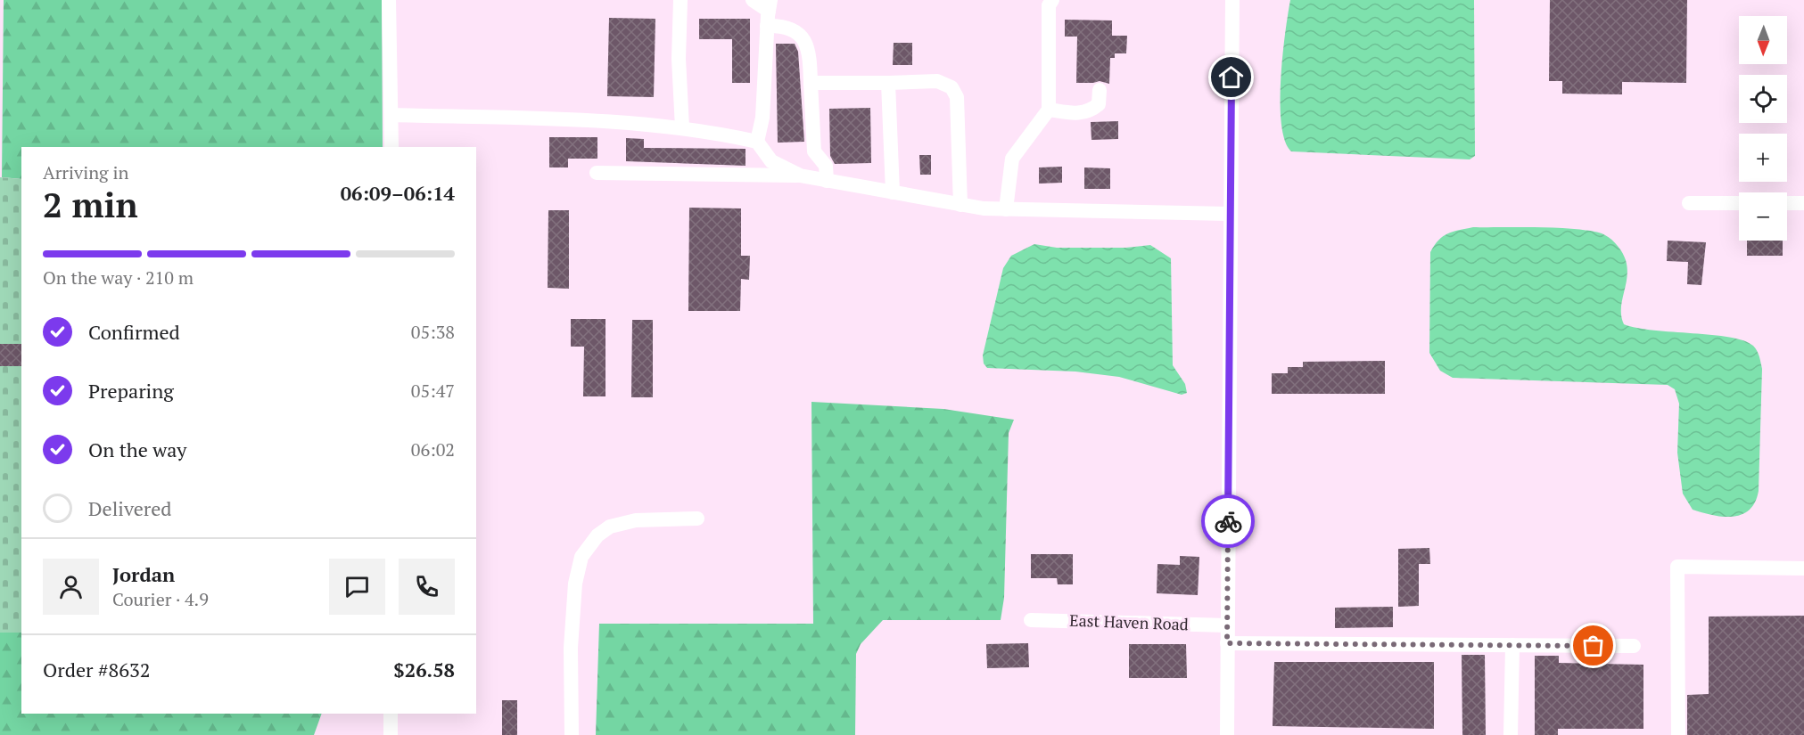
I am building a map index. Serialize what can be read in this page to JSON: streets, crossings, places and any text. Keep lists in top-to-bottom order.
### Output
{
  "streets": {
    "street": ["East Haven Road"]
  },
  "north": "bottom",
  "page": {
    "map_buttons": ["+", "−"],
    "heading": ["2 min", "Arriving in", "06:09–06:14"],
    "panel": [
      "Jordan",
      "Courier · 4.9",
      "Order #8632",
      "$26.58"
    ],
    "bar": "On the way · 210 m",
    "list": [
      ["Confirmed", "05:38"],
      ["Preparing", "05:47"],
      ["On the way", "06:02"],
      "Delivered"
    ]
  }
}
